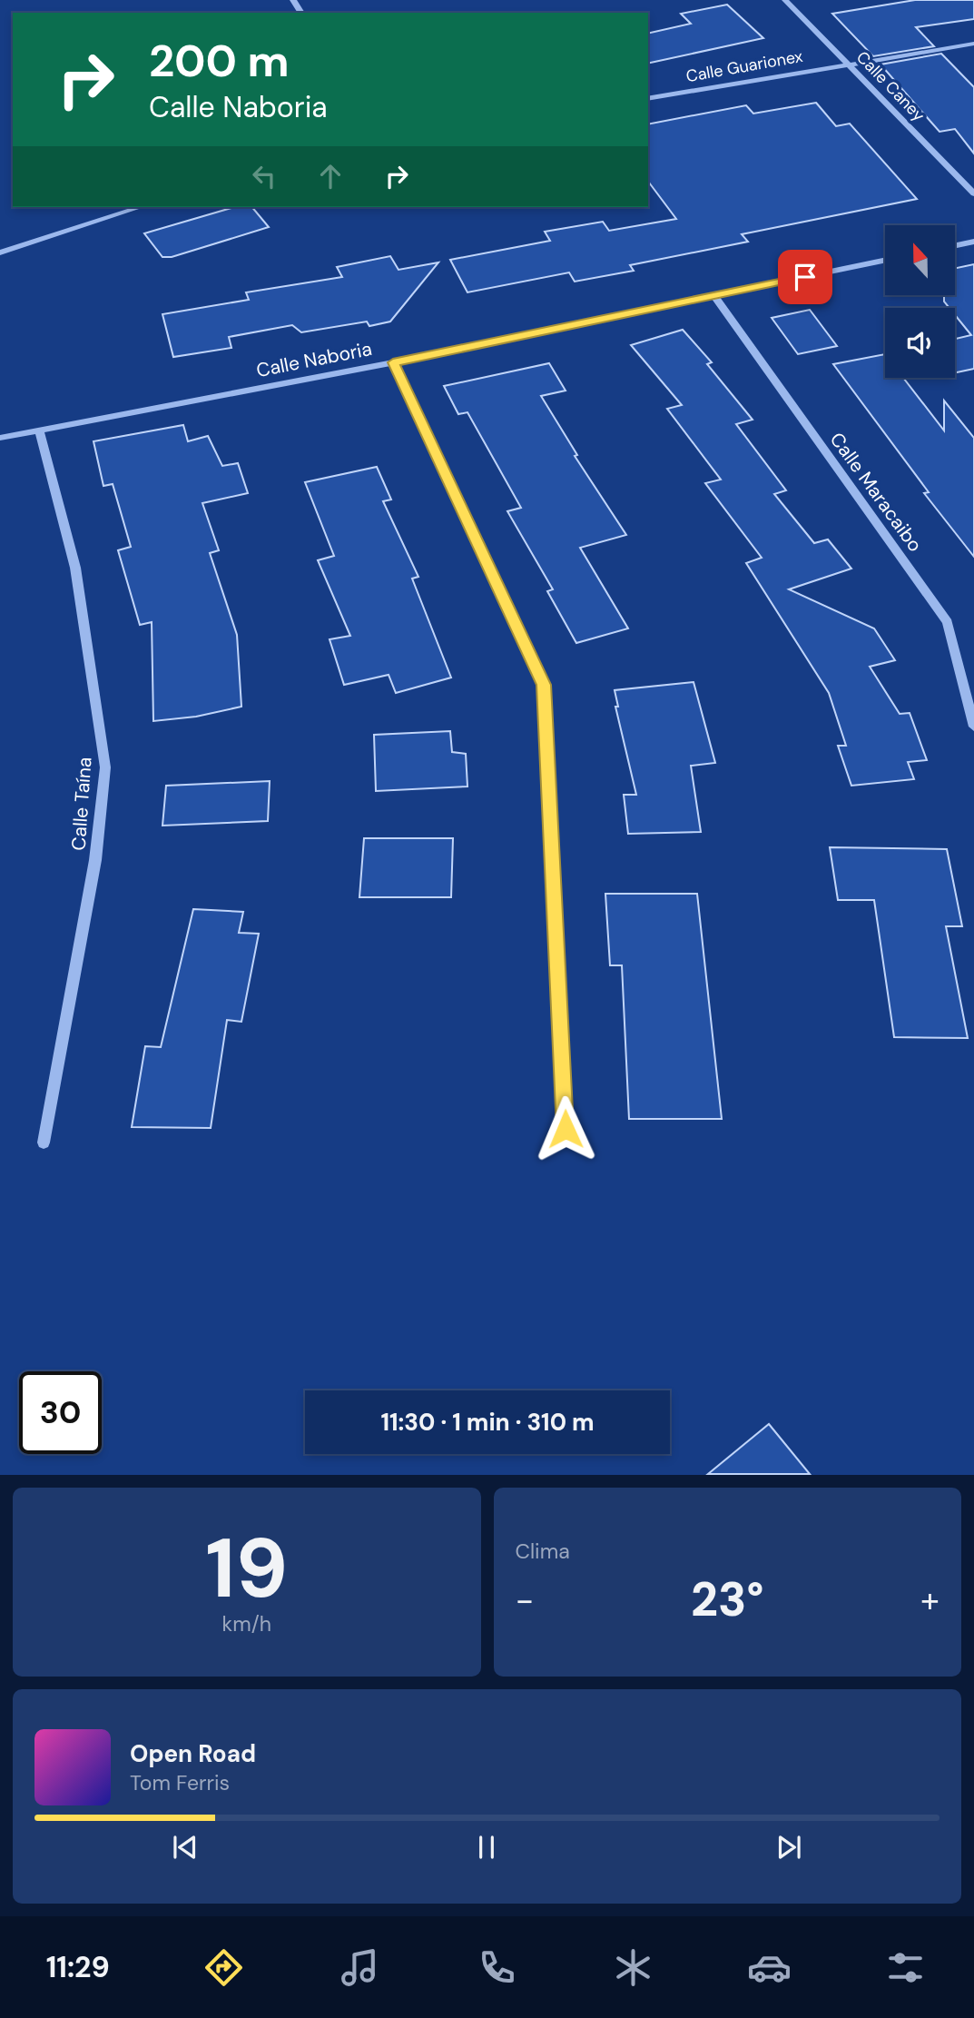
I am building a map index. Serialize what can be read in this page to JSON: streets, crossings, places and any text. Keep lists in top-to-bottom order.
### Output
{
  "streets": {
    "street": [
      "Calle Guarionex",
      "Calle Caney",
      "Calle Naboria",
      "Calle Maracaibo",
      "Calle Taína"
    ]
  },
  "crossings": [
    ["Calle Guarionex", "Calle Caney"],
    ["Calle Naboria", "Calle Maracaibo"],
    ["Calle Naboria", "Calle Taína"]
  ],
  "north": "top",
  "page": {
    "turn": ["200 m", "Calle Naboria"],
    "limit": "30",
    "trip": "11:30 · 1 min · 310 m",
    "tile": [
      ["19", "km/h"],
      "Clima"
    ],
    "heat": ["−", "23°", "+"],
    "song": ["Open Road", "Tom Ferris"],
    "tabs": "11:29"
  }
}
